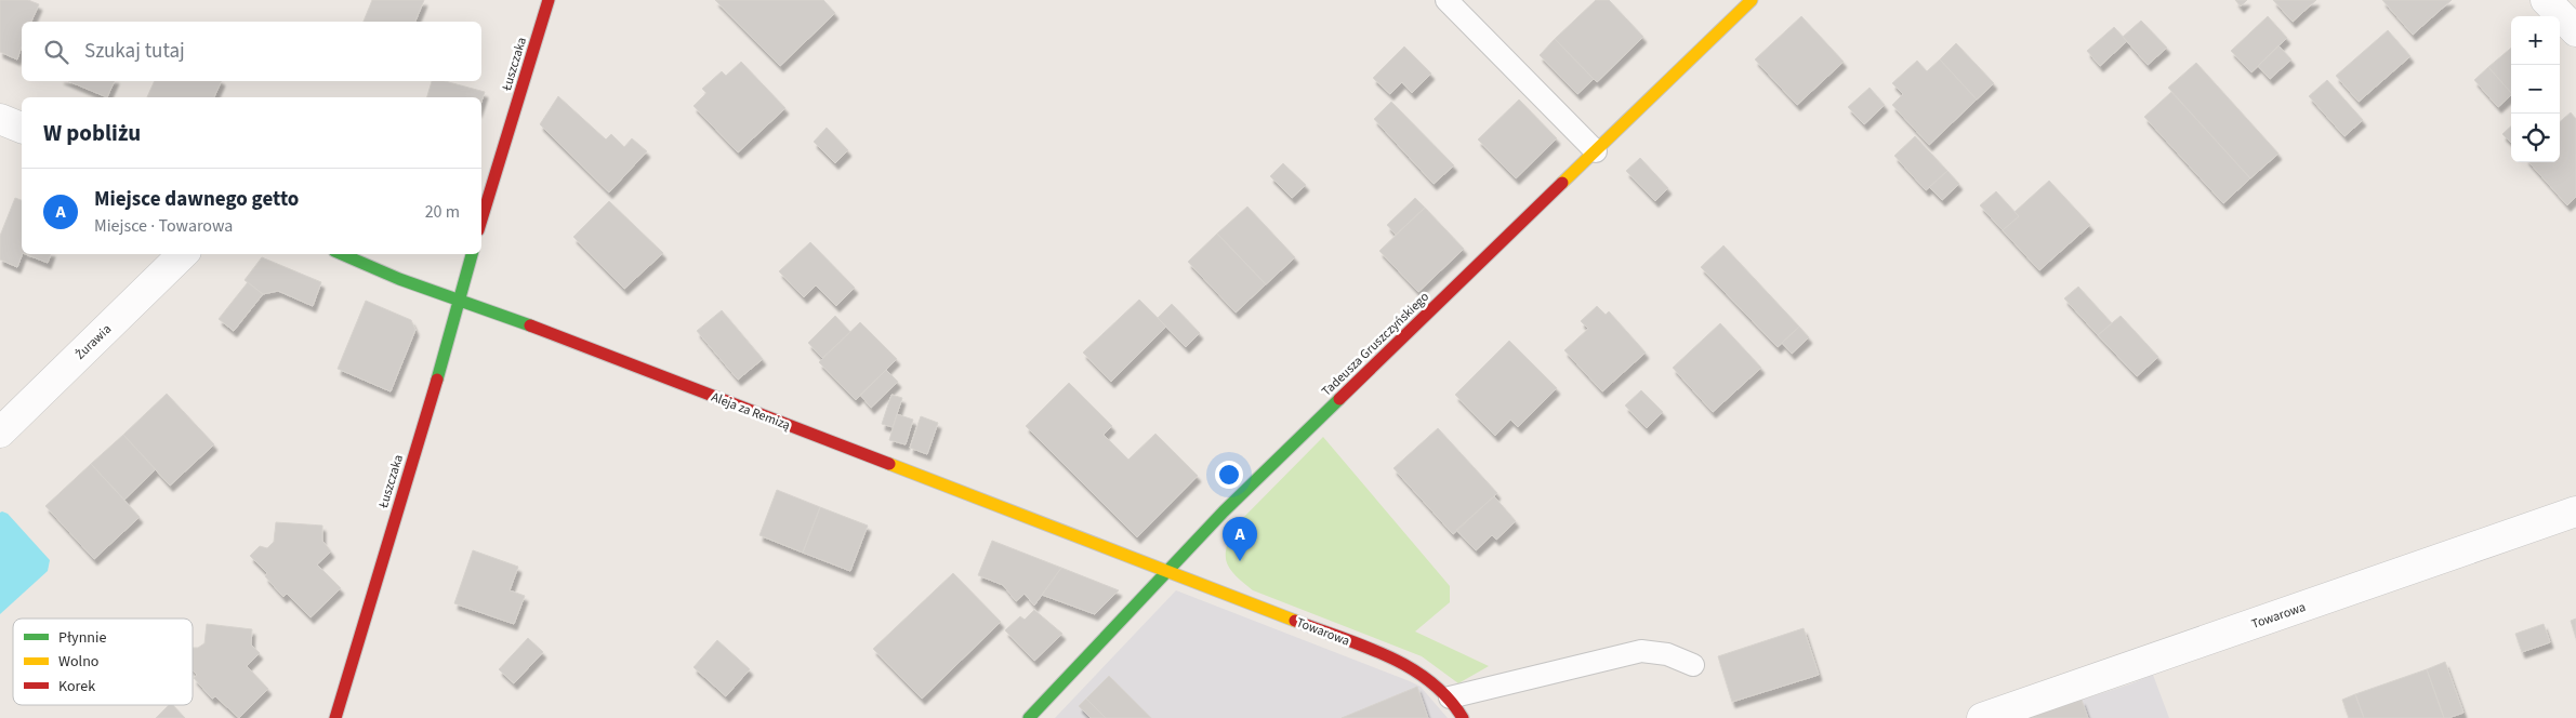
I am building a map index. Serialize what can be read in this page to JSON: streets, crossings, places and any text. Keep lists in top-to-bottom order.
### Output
{
  "streets": {
    "street": [
      "Łuszczaka",
      "Żurawia",
      "Tadeusza Gruszczyńskiego",
      "Aleja za Remizą",
      "Towarowa"
    ]
  },
  "crossings": [
    ["Łuszczaka", "Aleja za Remizą"],
    ["Tadeusza Gruszczyńskiego", "Aleja za Remizą"],
    ["Tadeusza Gruszczyńskiego", "Towarowa"],
    ["Aleja za Remizą", "Towarowa"]
  ],
  "legend": ["Płynnie", "Wolno", "Korek"],
  "page": {
    "map_buttons": ["+", "−"],
    "search": "Szukaj tutaj",
    "heading": "W pobliżu",
    "list": [
      {
        "mark": "A",
        "name": "Miejsce dawnego getto",
        "note": "Miejsce · Towarowa",
        "value": "20 m"
      }
    ],
    "pins": "A"
  }
}
